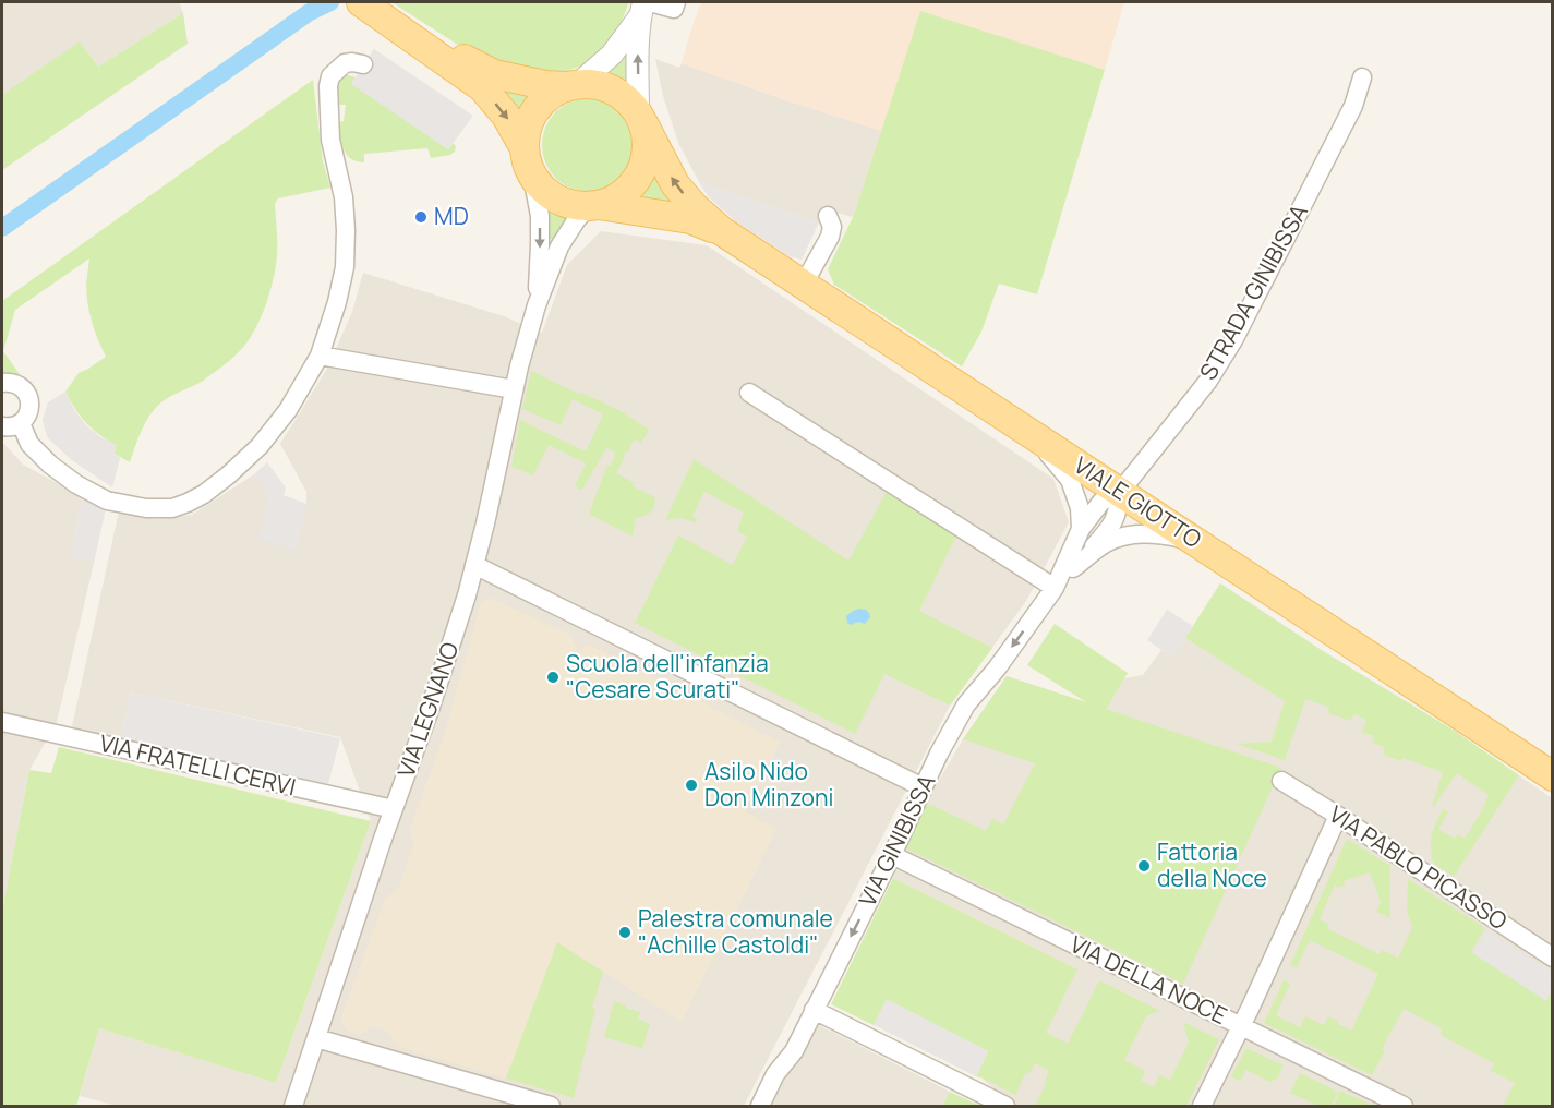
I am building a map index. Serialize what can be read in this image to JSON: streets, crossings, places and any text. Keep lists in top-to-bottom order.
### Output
{
  "streets": {
    "main road": ["VIALE GIOTTO"],
    "street": [
      "STRADA GINIBISSA",
      "VIA LEGNANO",
      "VIA FRATELLI CERVI",
      "VIA GINIBISSA",
      "VIA PABLO PICASSO",
      "VIA DELLA NOCE"
    ]
  },
  "crossings": [
    ["STRADA GINIBISSA", "VIALE GIOTTO"],
    ["STRADA GINIBISSA", "VIA GINIBISSA"],
    ["VIALE GIOTTO", "VIA LEGNANO"],
    ["VIALE GIOTTO", "VIA GINIBISSA"],
    ["VIA LEGNANO", "VIA FRATELLI CERVI"],
    ["VIA GINIBISSA", "VIA DELLA NOCE"]
  ],
  "one_way": ["VIA GINIBISSA"],
  "places": [
    "MD",
    "Scuola dell'infanzia \"Cesare Scurati\"",
    "Asilo Nido Don Minzoni",
    "Fattoria della Noce",
    "Palestra comunale \"Achille Castoldi\""
  ]
}
